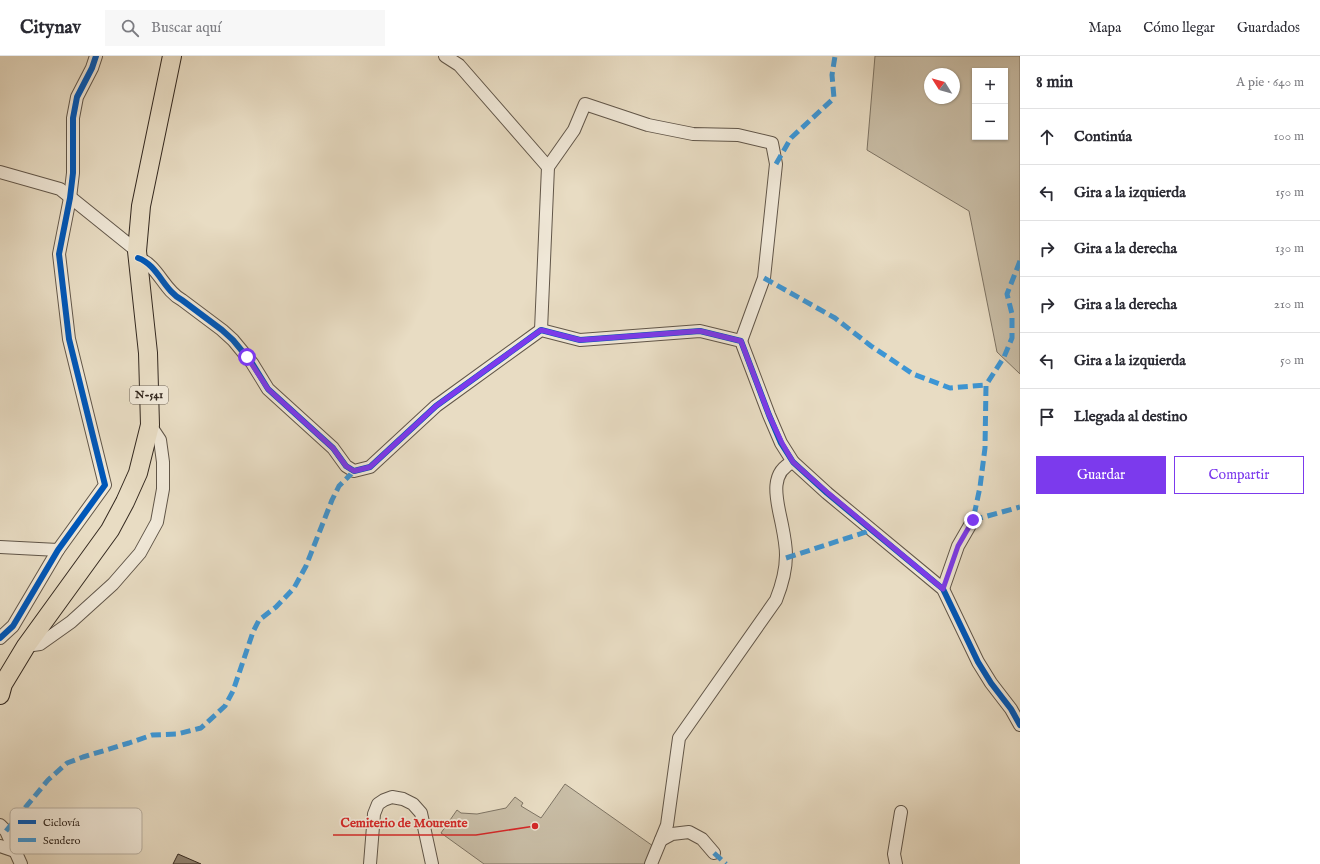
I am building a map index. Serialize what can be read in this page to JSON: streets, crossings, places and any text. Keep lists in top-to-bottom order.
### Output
{
  "streets": {
    "highway": ["N-541"]
  },
  "places": ["Cemiterio de Mourente"],
  "legend": ["Ciclovía", "Sendero"],
  "north": "top left",
  "page": {
    "header": "Citynav",
    "search": "Buscar aquí",
    "nav": ["Mapa", "Cómo llegar", "Guardados"],
    "heading": ["8 min", "A pie · 640 m"],
    "map_buttons": ["+", "−"],
    "list": [
      ["Continúa", "100 m"],
      ["Gira a la izquierda", "150 m"],
      ["Gira a la derecha", "130 m"],
      ["Gira a la derecha", "210 m"],
      ["Gira a la izquierda", "50 m"],
      "Llegada al destino"
    ],
    "buttons": ["Guardar", "Compartir"]
  }
}
